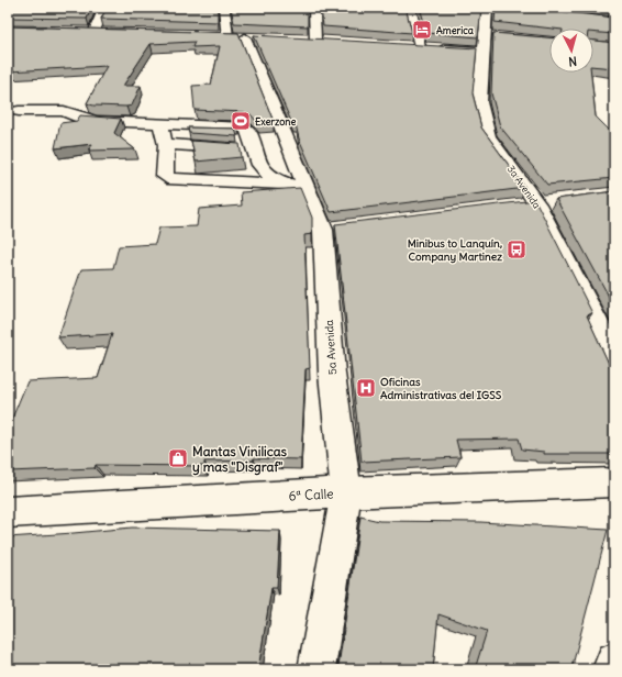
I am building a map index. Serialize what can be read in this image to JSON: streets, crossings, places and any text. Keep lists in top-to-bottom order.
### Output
{
  "streets": {
    "street": ["3a Avenida", "5a Avenida", "6ª Calle"]
  },
  "crossings": [
    ["5a Avenida", "6ª Calle"]
  ],
  "places": {
    "hotel": ["America"],
    "sports": ["Exerzone"],
    "bus stop": ["Minibus to Lanquín, Company Martinez"],
    "hospital": ["Oficinas Administrativas del IGSS"],
    "shop": ["Mantas Vinilicas y mas \"Disgraf\""]
  },
  "north": "bottom"
}
